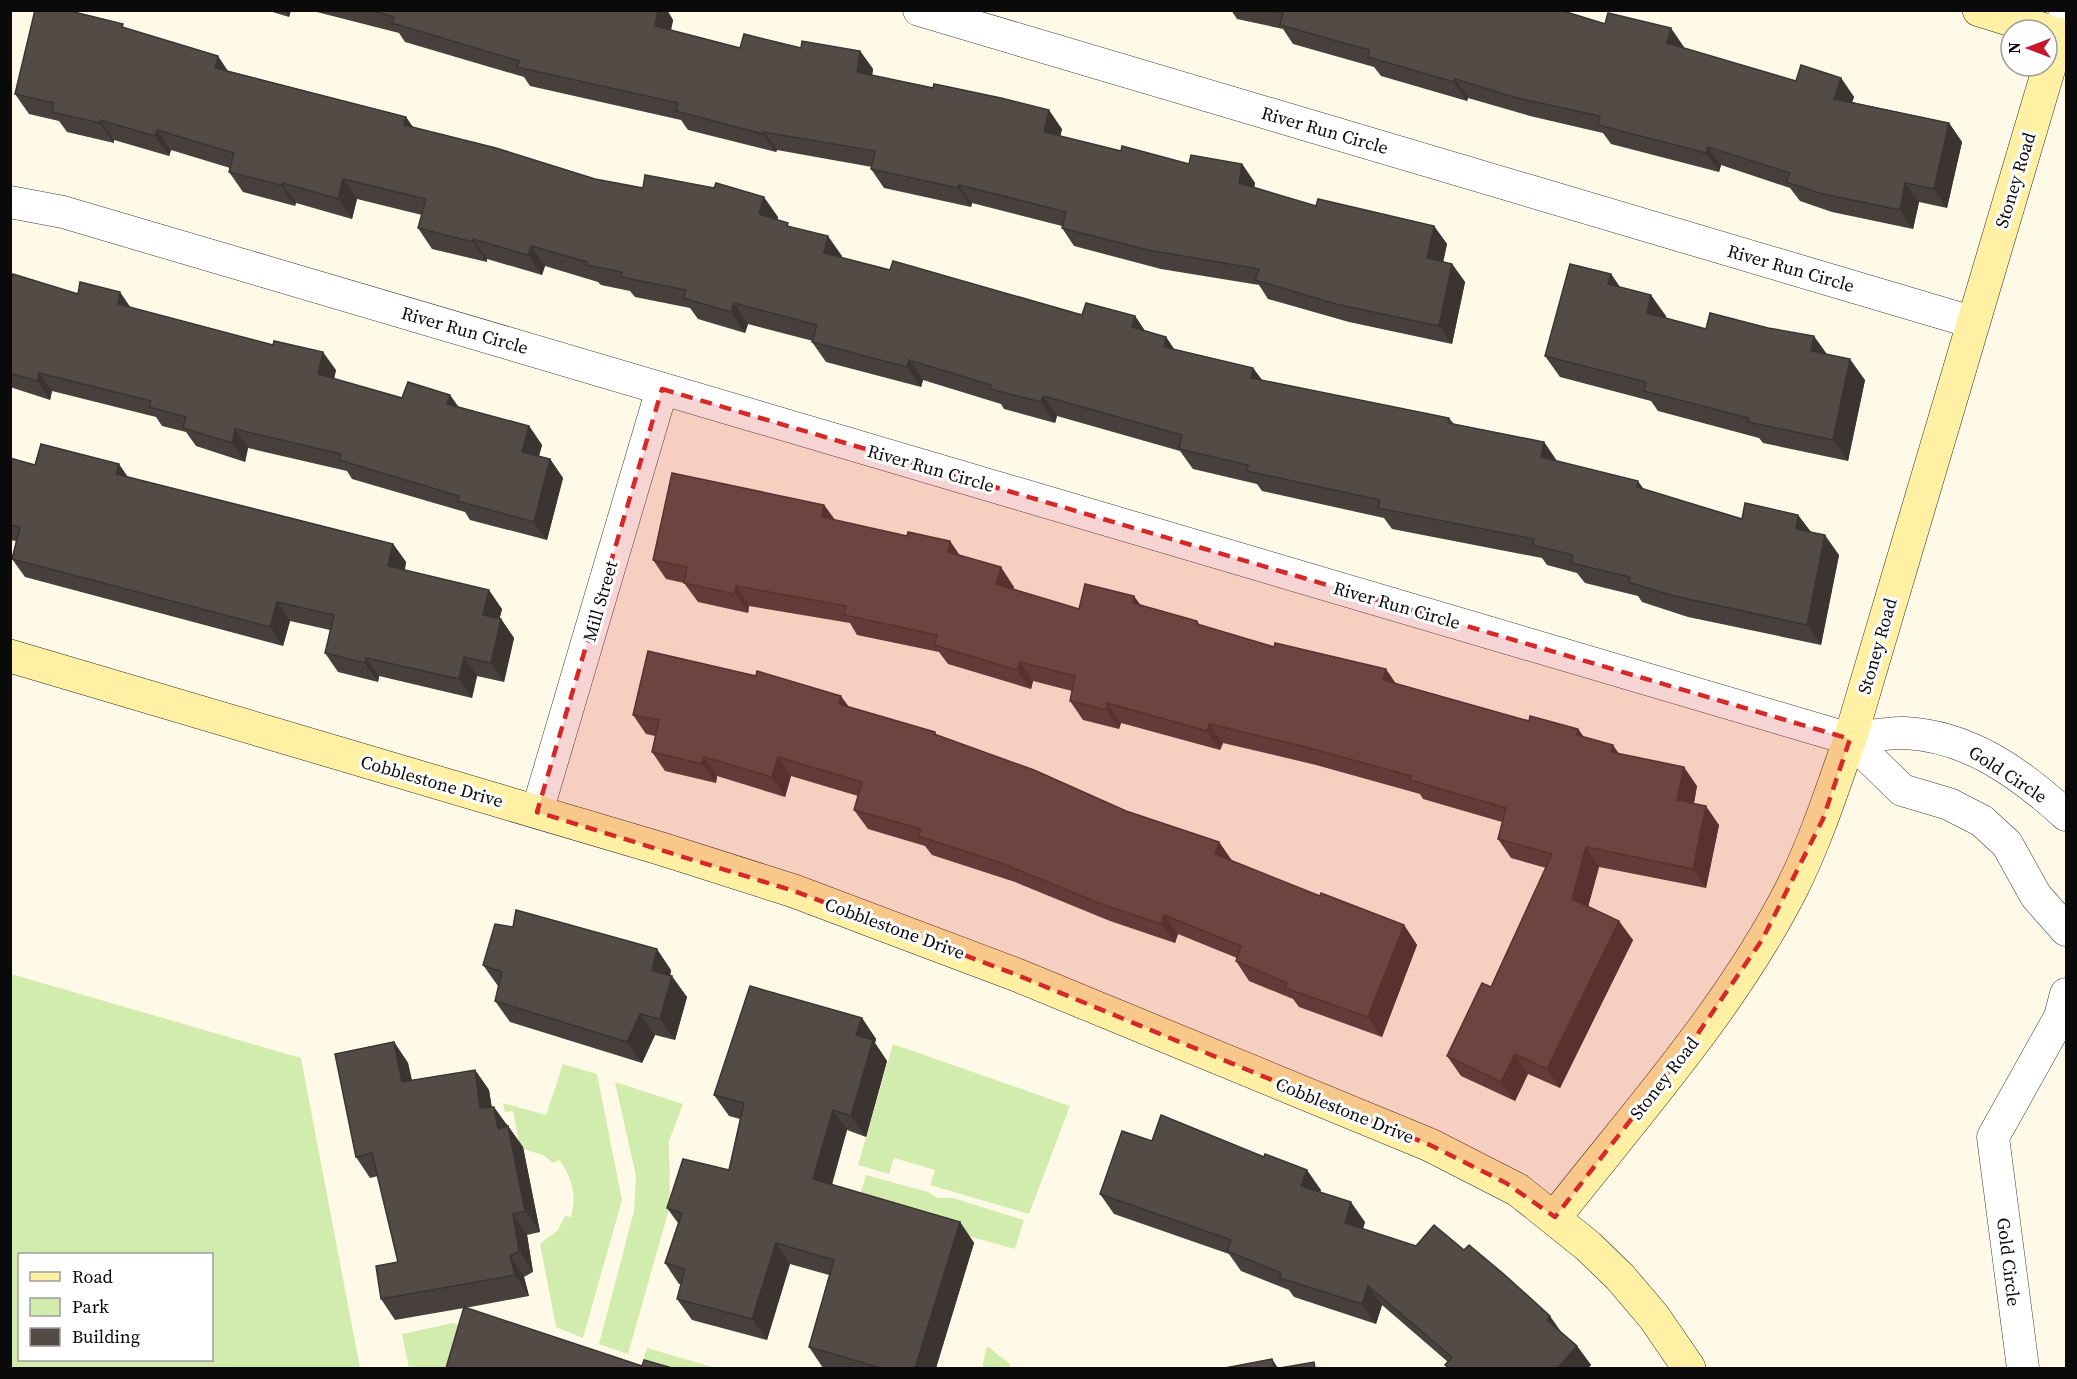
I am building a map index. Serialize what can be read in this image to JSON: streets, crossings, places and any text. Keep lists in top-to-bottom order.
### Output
{
  "streets": {
    "street": [
      "River Run Circle",
      "Stoney Road",
      "Mill Street",
      "Gold Circle",
      "Cobblestone Drive"
    ]
  },
  "crossings": [
    ["River Run Circle", "Stoney Road"],
    ["River Run Circle", "Mill Street"],
    ["River Run Circle", "Gold Circle"],
    ["Stoney Road", "Gold Circle"],
    ["Stoney Road", "Cobblestone Drive"],
    ["Mill Street", "Cobblestone Drive"]
  ],
  "legend": ["Road", "Park", "Building"],
  "north": "left"
}
